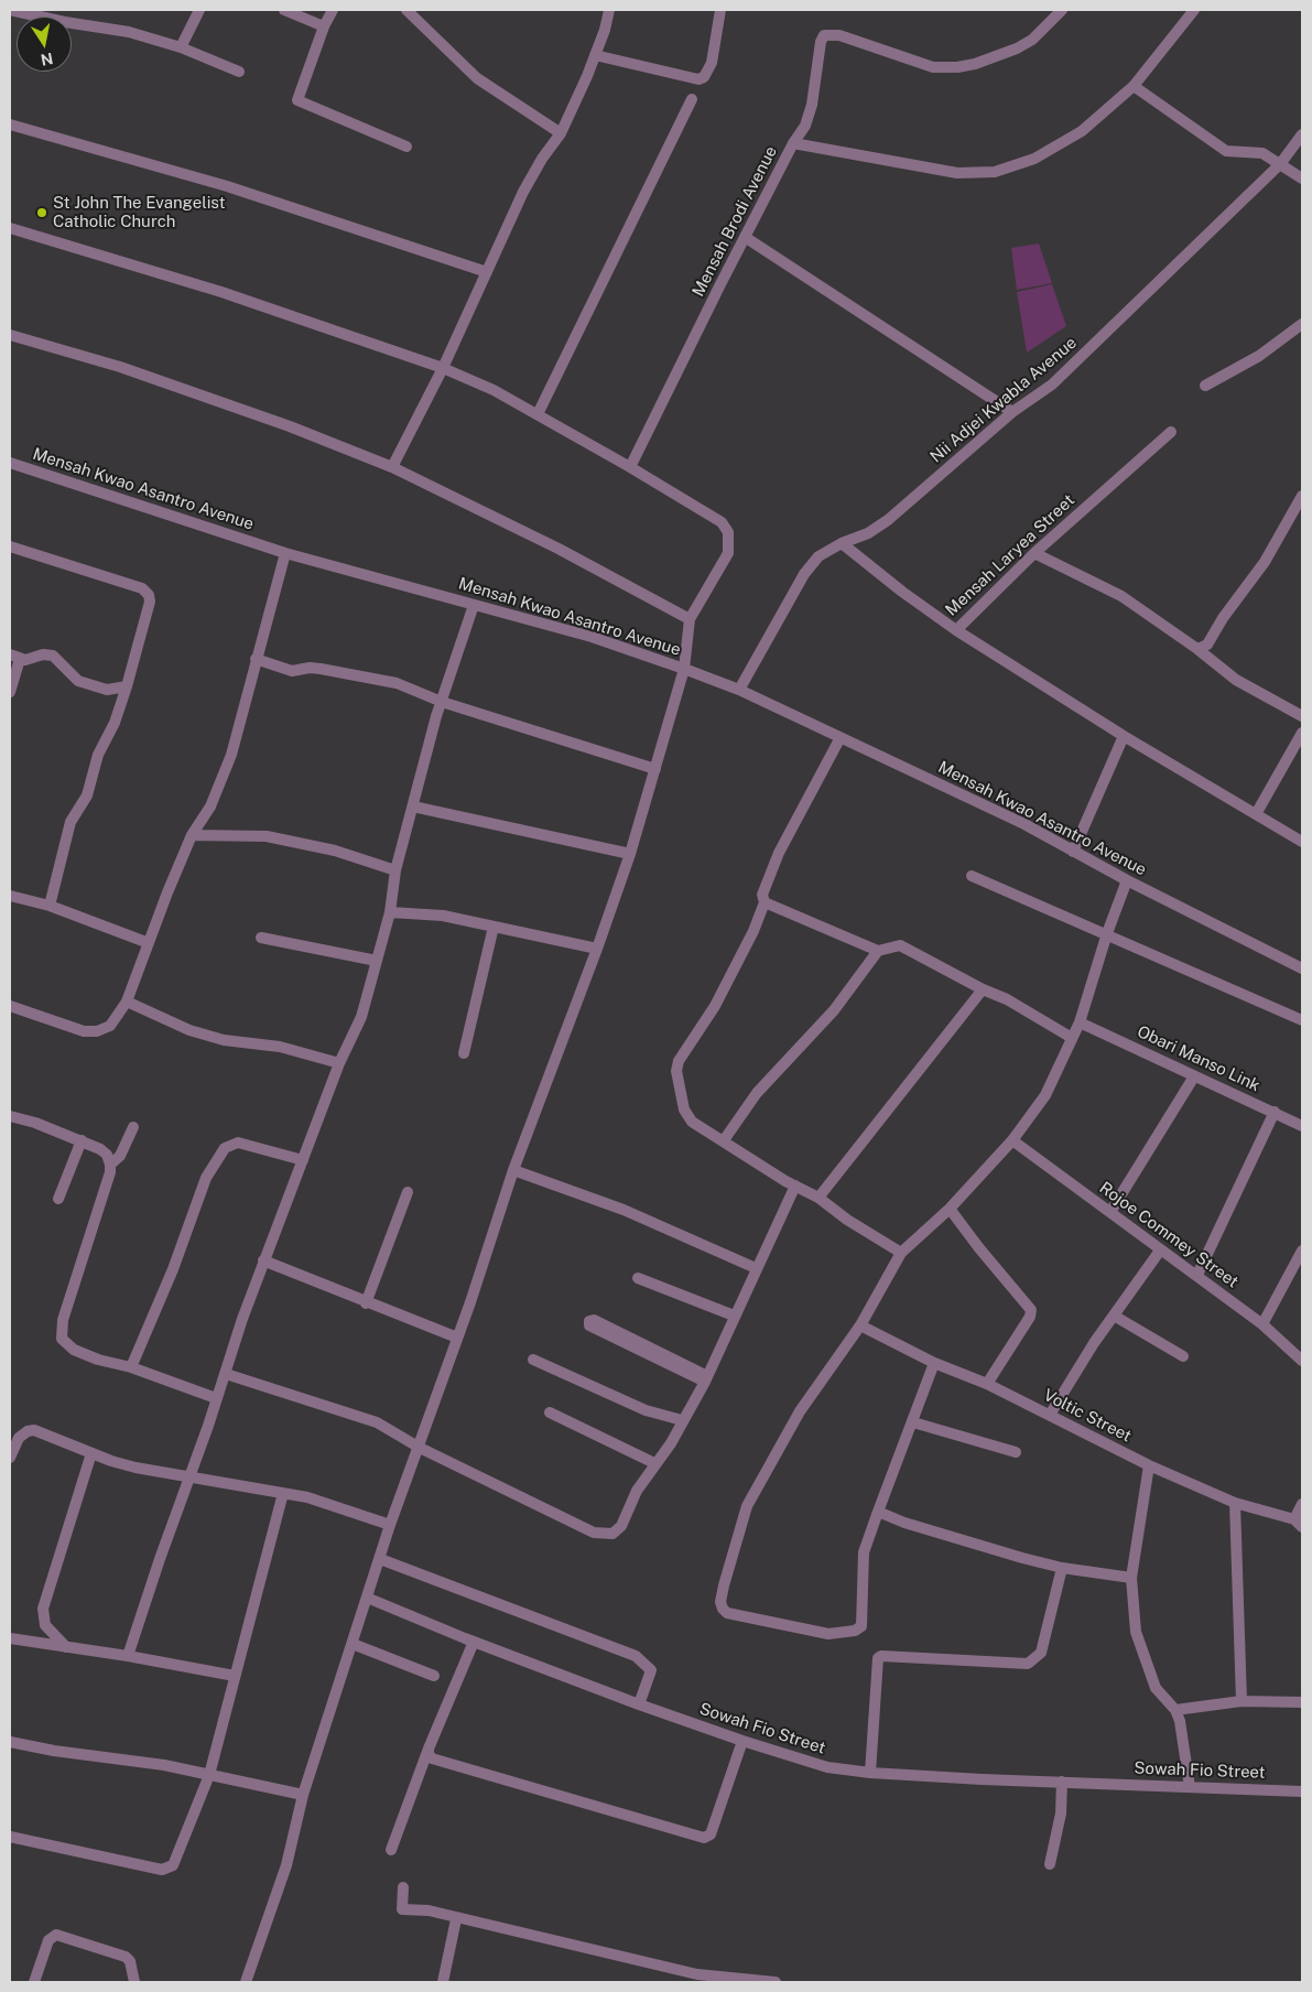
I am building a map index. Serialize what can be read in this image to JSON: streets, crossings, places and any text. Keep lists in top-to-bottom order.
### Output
{
  "streets": {
    "street": [
      "Mensah Brodi Avenue",
      "Nii Adjei Kwabla Avenue",
      "Mensah Kwao Asantro Avenue",
      "Mensah Laryea Street",
      "Obari Manso Link",
      "Rojoe Commey Street",
      "Voltic Street",
      "Sowah Fio Street"
    ]
  },
  "crossings": [
    ["Nii Adjei Kwabla Avenue", "Mensah Kwao Asantro Avenue"],
    ["Nii Adjei Kwabla Avenue", "Mensah Laryea Street"]
  ],
  "places": ["St John The Evangelist Catholic Church"],
  "north": "bottom"
}
